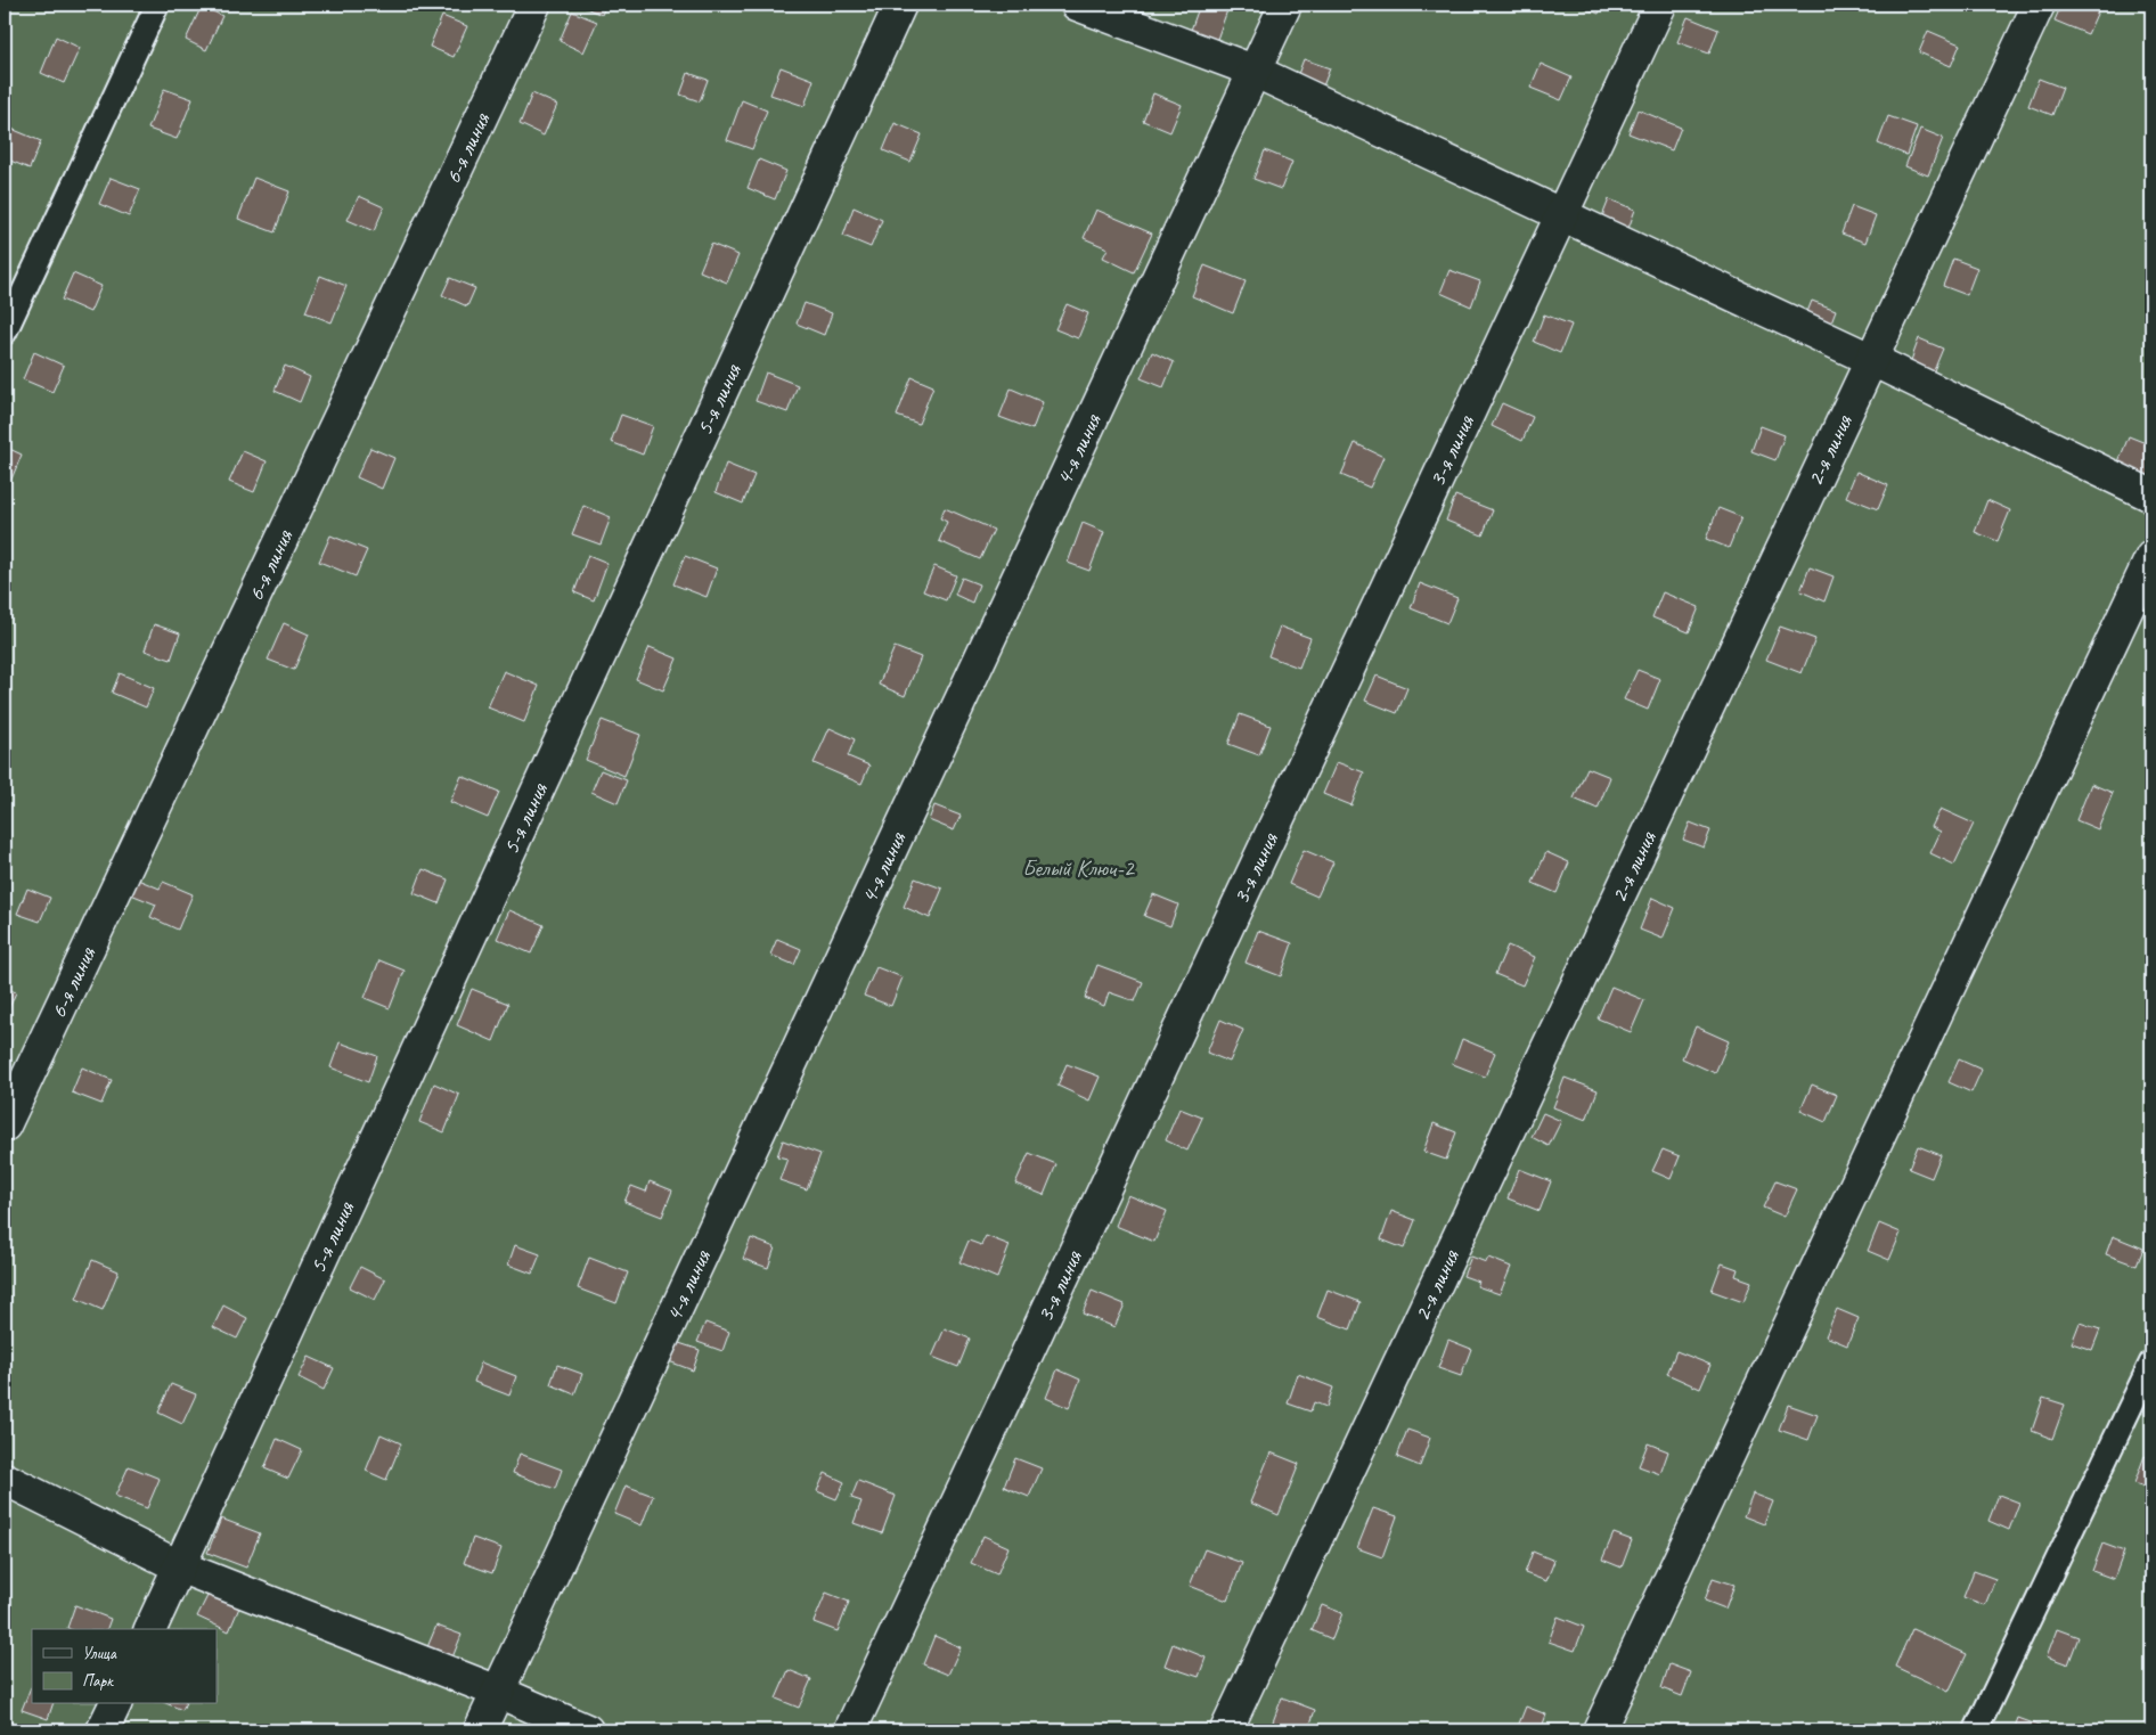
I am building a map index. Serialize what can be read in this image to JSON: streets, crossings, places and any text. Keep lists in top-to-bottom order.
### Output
{
  "streets": {
    "street": [
      "6-я линия",
      "5-я линия",
      "4-я линия",
      "2-я линия",
      "3-я линия"
    ]
  },
  "parks": ["Белый Ключ-2"],
  "legend": ["Улица", "Парк"]
}
